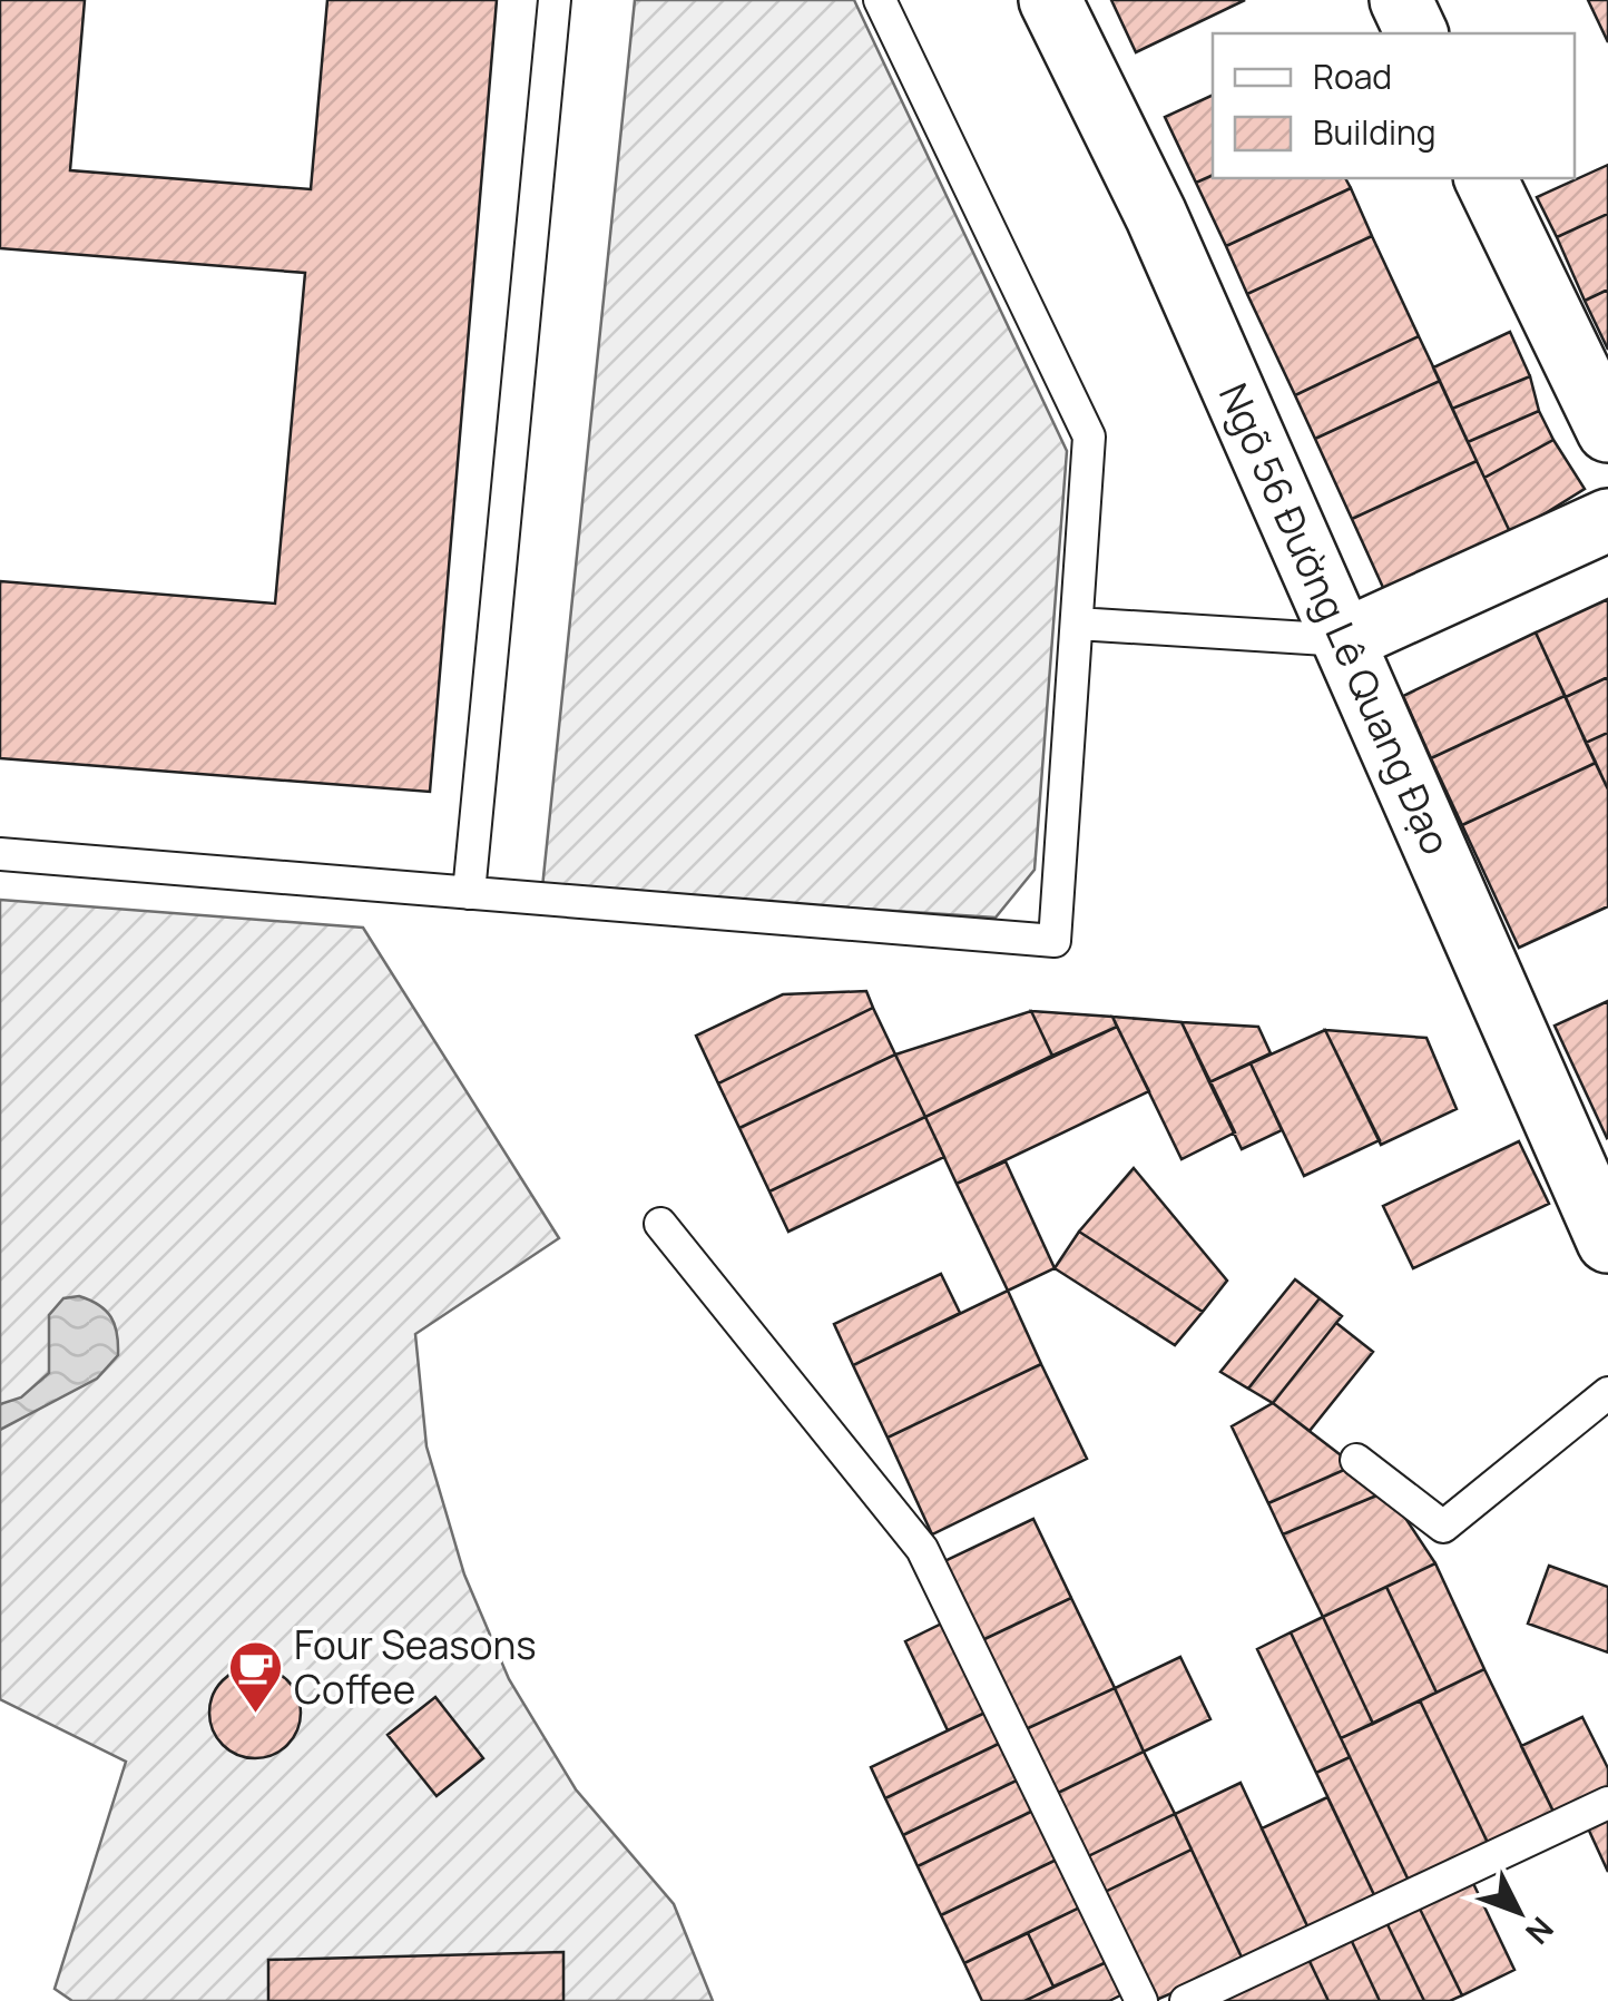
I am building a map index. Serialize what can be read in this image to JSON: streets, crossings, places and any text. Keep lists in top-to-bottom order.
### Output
{
  "streets": {
    "street": ["Ngõ 56 Đường Lê Quang Đạo"]
  },
  "places": {
    "cafe": ["Four Seasons Coffee"]
  },
  "legend": ["Road", "Building"],
  "north": "bottom right"
}
